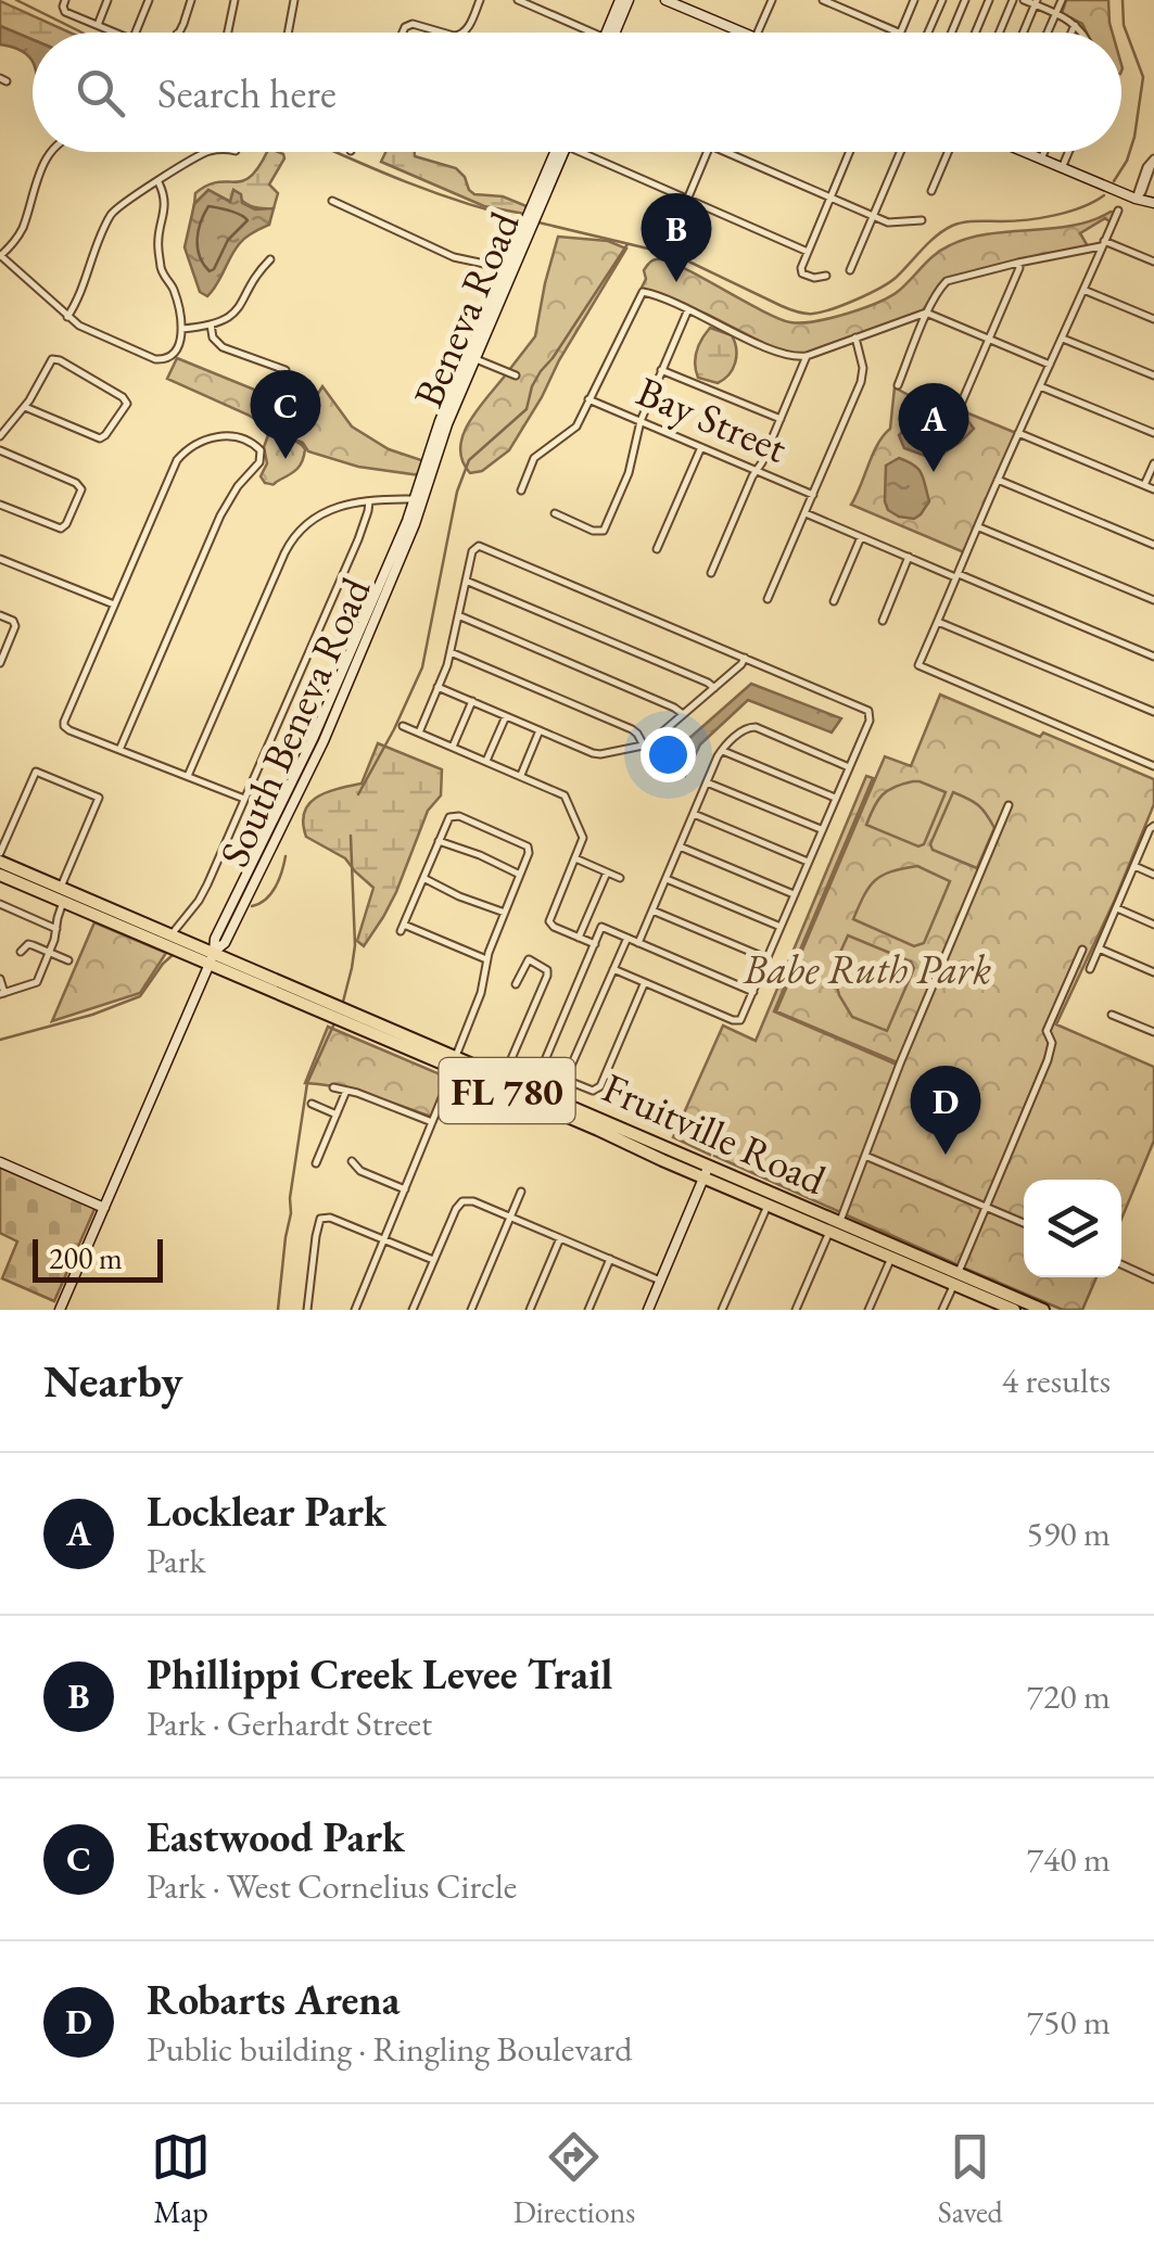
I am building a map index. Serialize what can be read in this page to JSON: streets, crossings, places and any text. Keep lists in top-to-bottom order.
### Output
{
  "streets": {
    "main road": [
      "Beneva Road",
      "South Beneva Road",
      "FL 780",
      "Fruitville Road"
    ],
    "street": ["Bay Street"]
  },
  "crossings": [
    ["Beneva Road", "South Beneva Road"],
    ["South Beneva Road", "Fruitville Road"]
  ],
  "parks": ["Babe Ruth Park"],
  "scale_bar": "200 m",
  "page": {
    "search": "Search here",
    "pins": [
      "B",
      "C",
      "A",
      "D"
    ],
    "scale": "200 m",
    "heading": ["Nearby", "4 results"],
    "list": [
      {
        "mark": "A",
        "name": "Locklear Park",
        "note": "Park",
        "value": "590 m"
      },
      {
        "mark": "B",
        "name": "Phillippi Creek Levee Trail",
        "note": "Park · Gerhardt Street",
        "value": "720 m"
      },
      {
        "mark": "C",
        "name": "Eastwood Park",
        "note": "Park · West Cornelius Circle",
        "value": "740 m"
      },
      {
        "mark": "D",
        "name": "Robarts Arena",
        "note": "Public building · Ringling Boulevard",
        "value": "750 m"
      }
    ],
    "nav": ["Map", "Directions", "Saved"]
  }
}
